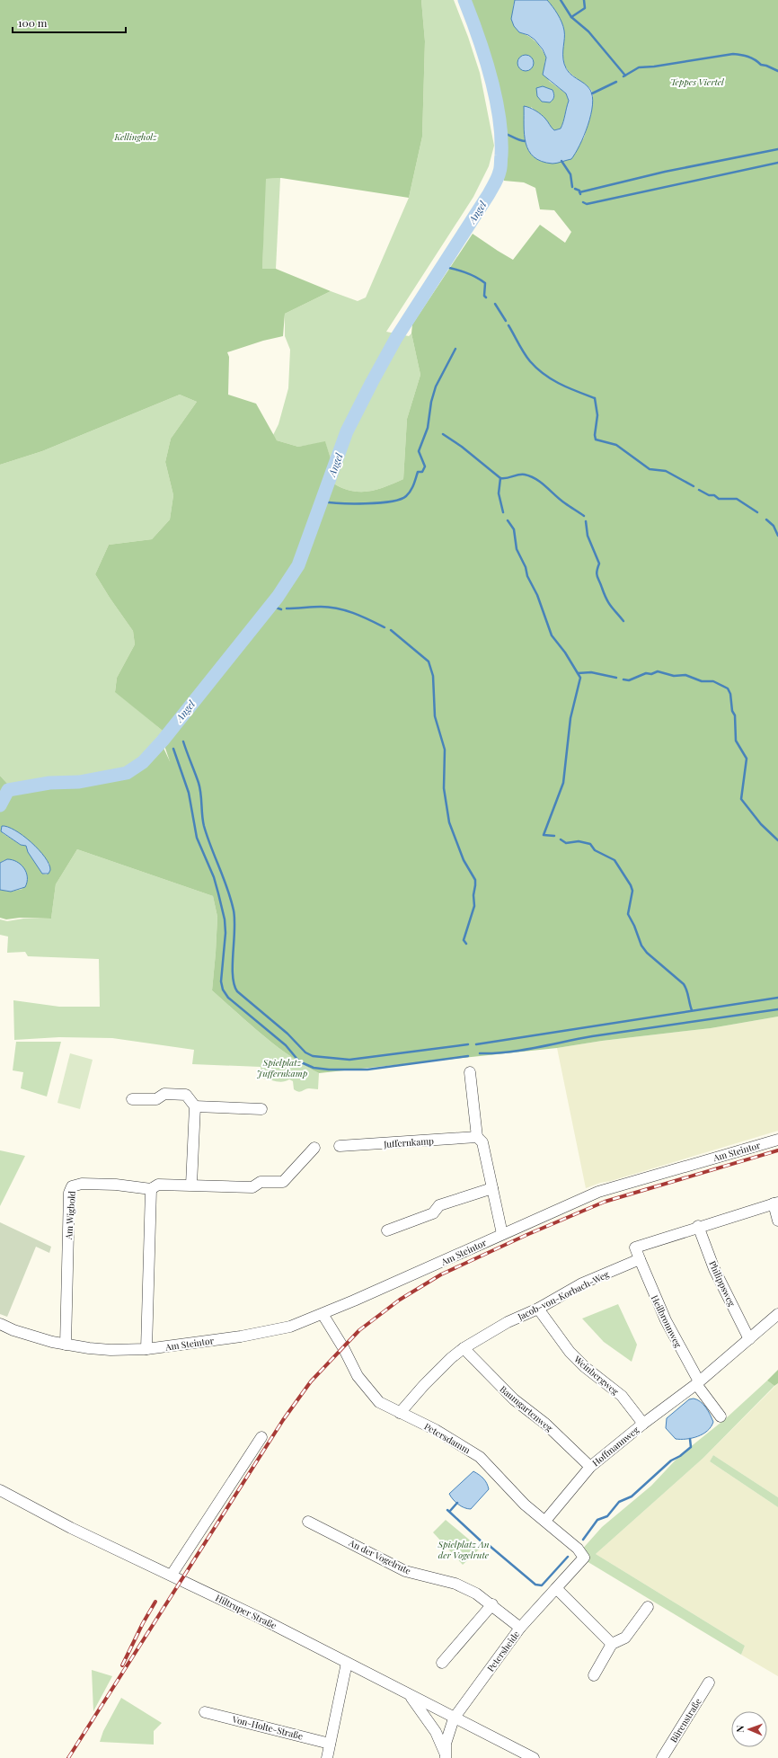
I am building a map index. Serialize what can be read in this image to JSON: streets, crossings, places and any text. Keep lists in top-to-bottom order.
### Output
{
  "streets": {
    "street": [
      "Juffernkamp",
      "Am Steintor",
      "Am Wigbold",
      "Philippsweg",
      "Jacob-von-Korbach-Weg",
      "Heilbronnweg",
      "Weinbergweg",
      "Baumgartenweg",
      "Petersdamm",
      "Hoffmannweg",
      "An der Vogelrute",
      "Hiltruper Straße",
      "Petersheide",
      "Bürenstraße",
      "Von-Holte-Straße"
    ]
  },
  "crossings": [
    ["Am Steintor", "Am Wigbold"],
    ["Am Steintor", "Petersdamm"],
    ["Philippsweg", "Hoffmannweg"],
    ["Jacob-von-Korbach-Weg", "Heilbronnweg"],
    ["Jacob-von-Korbach-Weg", "Weinbergweg"],
    ["Jacob-von-Korbach-Weg", "Baumgartenweg"],
    ["Jacob-von-Korbach-Weg", "Petersdamm"],
    ["Heilbronnweg", "Hoffmannweg"],
    ["Weinbergweg", "Hoffmannweg"],
    ["Baumgartenweg", "Hoffmannweg"],
    ["Petersdamm", "Hoffmannweg"],
    ["Petersdamm", "Petersheide"],
    ["An der Vogelrute", "Petersheide"],
    ["Hiltruper Straße", "Petersheide"]
  ],
  "water": ["Angel"],
  "parks": [
    "Teppes Viertel",
    "Kellingholz",
    "Spielplatz Juffernkamp",
    "Spielplatz An der Vogelrute"
  ],
  "scale_bar": "100 m",
  "north": "left"
}
